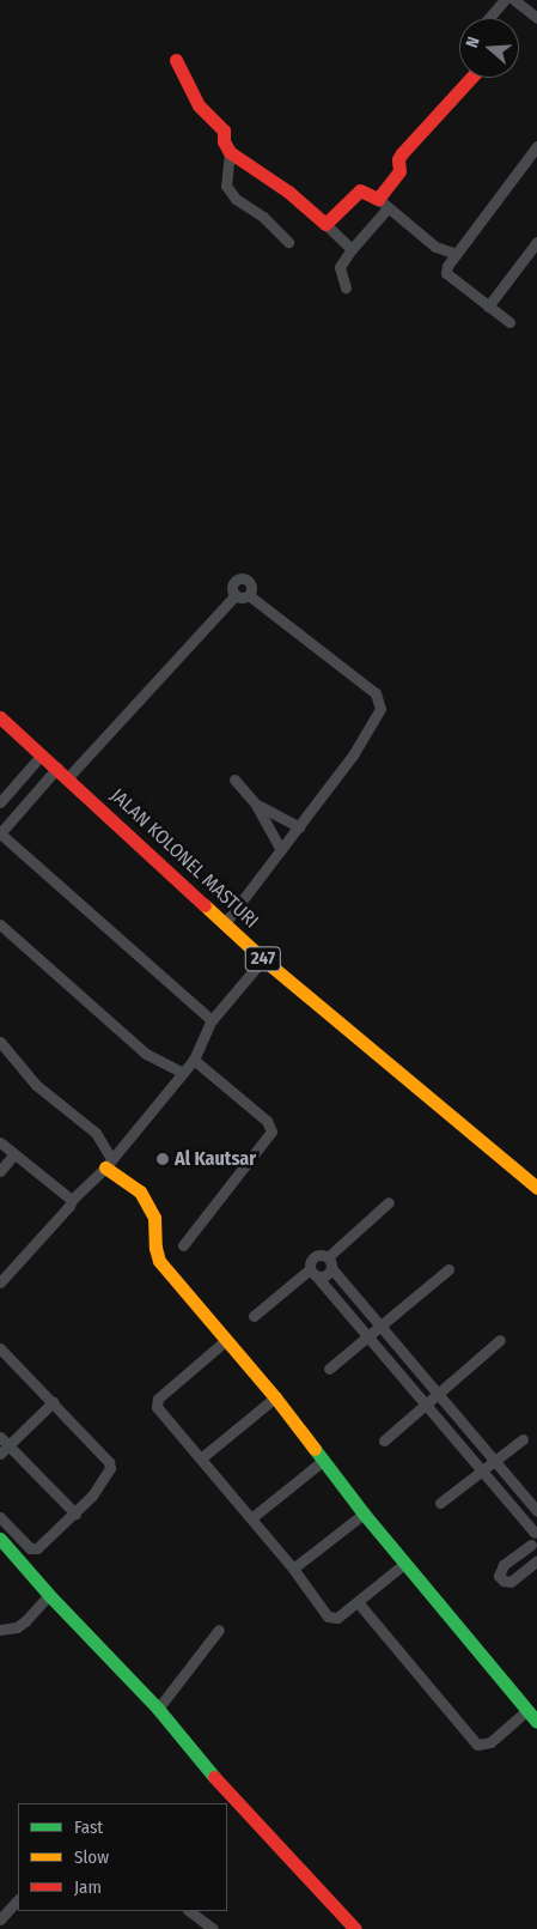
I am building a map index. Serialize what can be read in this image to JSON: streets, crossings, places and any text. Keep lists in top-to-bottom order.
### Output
{
  "streets": {
    "street": ["JALAN KOLONEL MASTURI", "247"]
  },
  "places": ["Al Kautsar"],
  "legend": ["Fast", "Slow", "Jam"],
  "north": "left"
}
